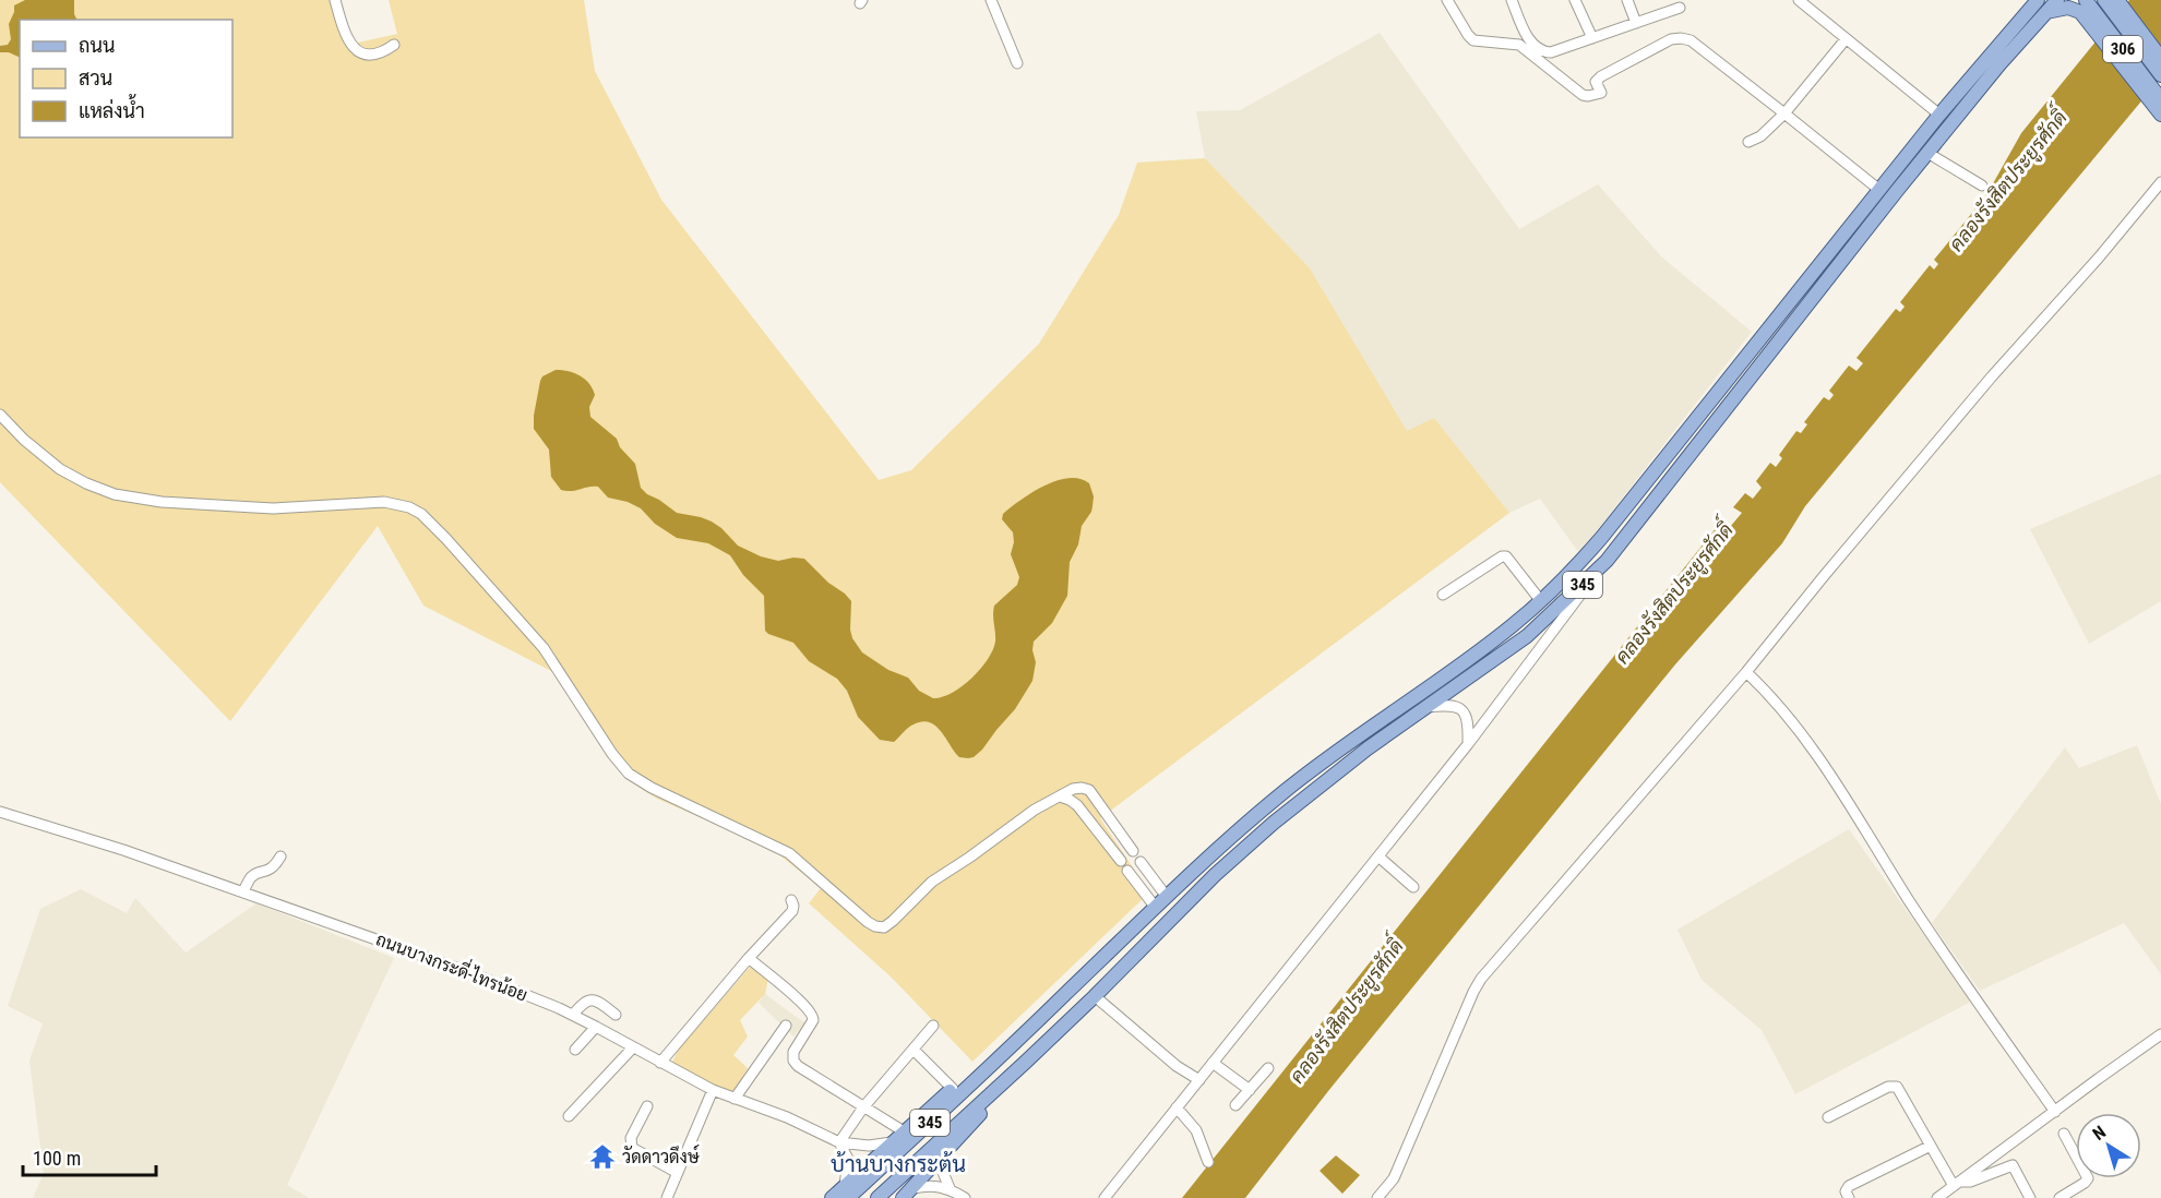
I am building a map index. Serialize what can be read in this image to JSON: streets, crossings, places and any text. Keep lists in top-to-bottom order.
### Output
{
  "streets": {
    "main road": ["306", "345"],
    "street": ["ถนนบางกระดี่-ไทรน้อย"]
  },
  "crossings": [
    ["306", "345"]
  ],
  "districts": ["บ้านบางกระต้น"],
  "water": ["คลองรังสิตประยูรศักดิ์"],
  "places": {
    "temple": ["วัดดาวดึงษ์"]
  },
  "legend": ["ถนน", "สวน", "แหล่งน้ำ"],
  "scale_bar": "100 m",
  "north": "top left"
}
